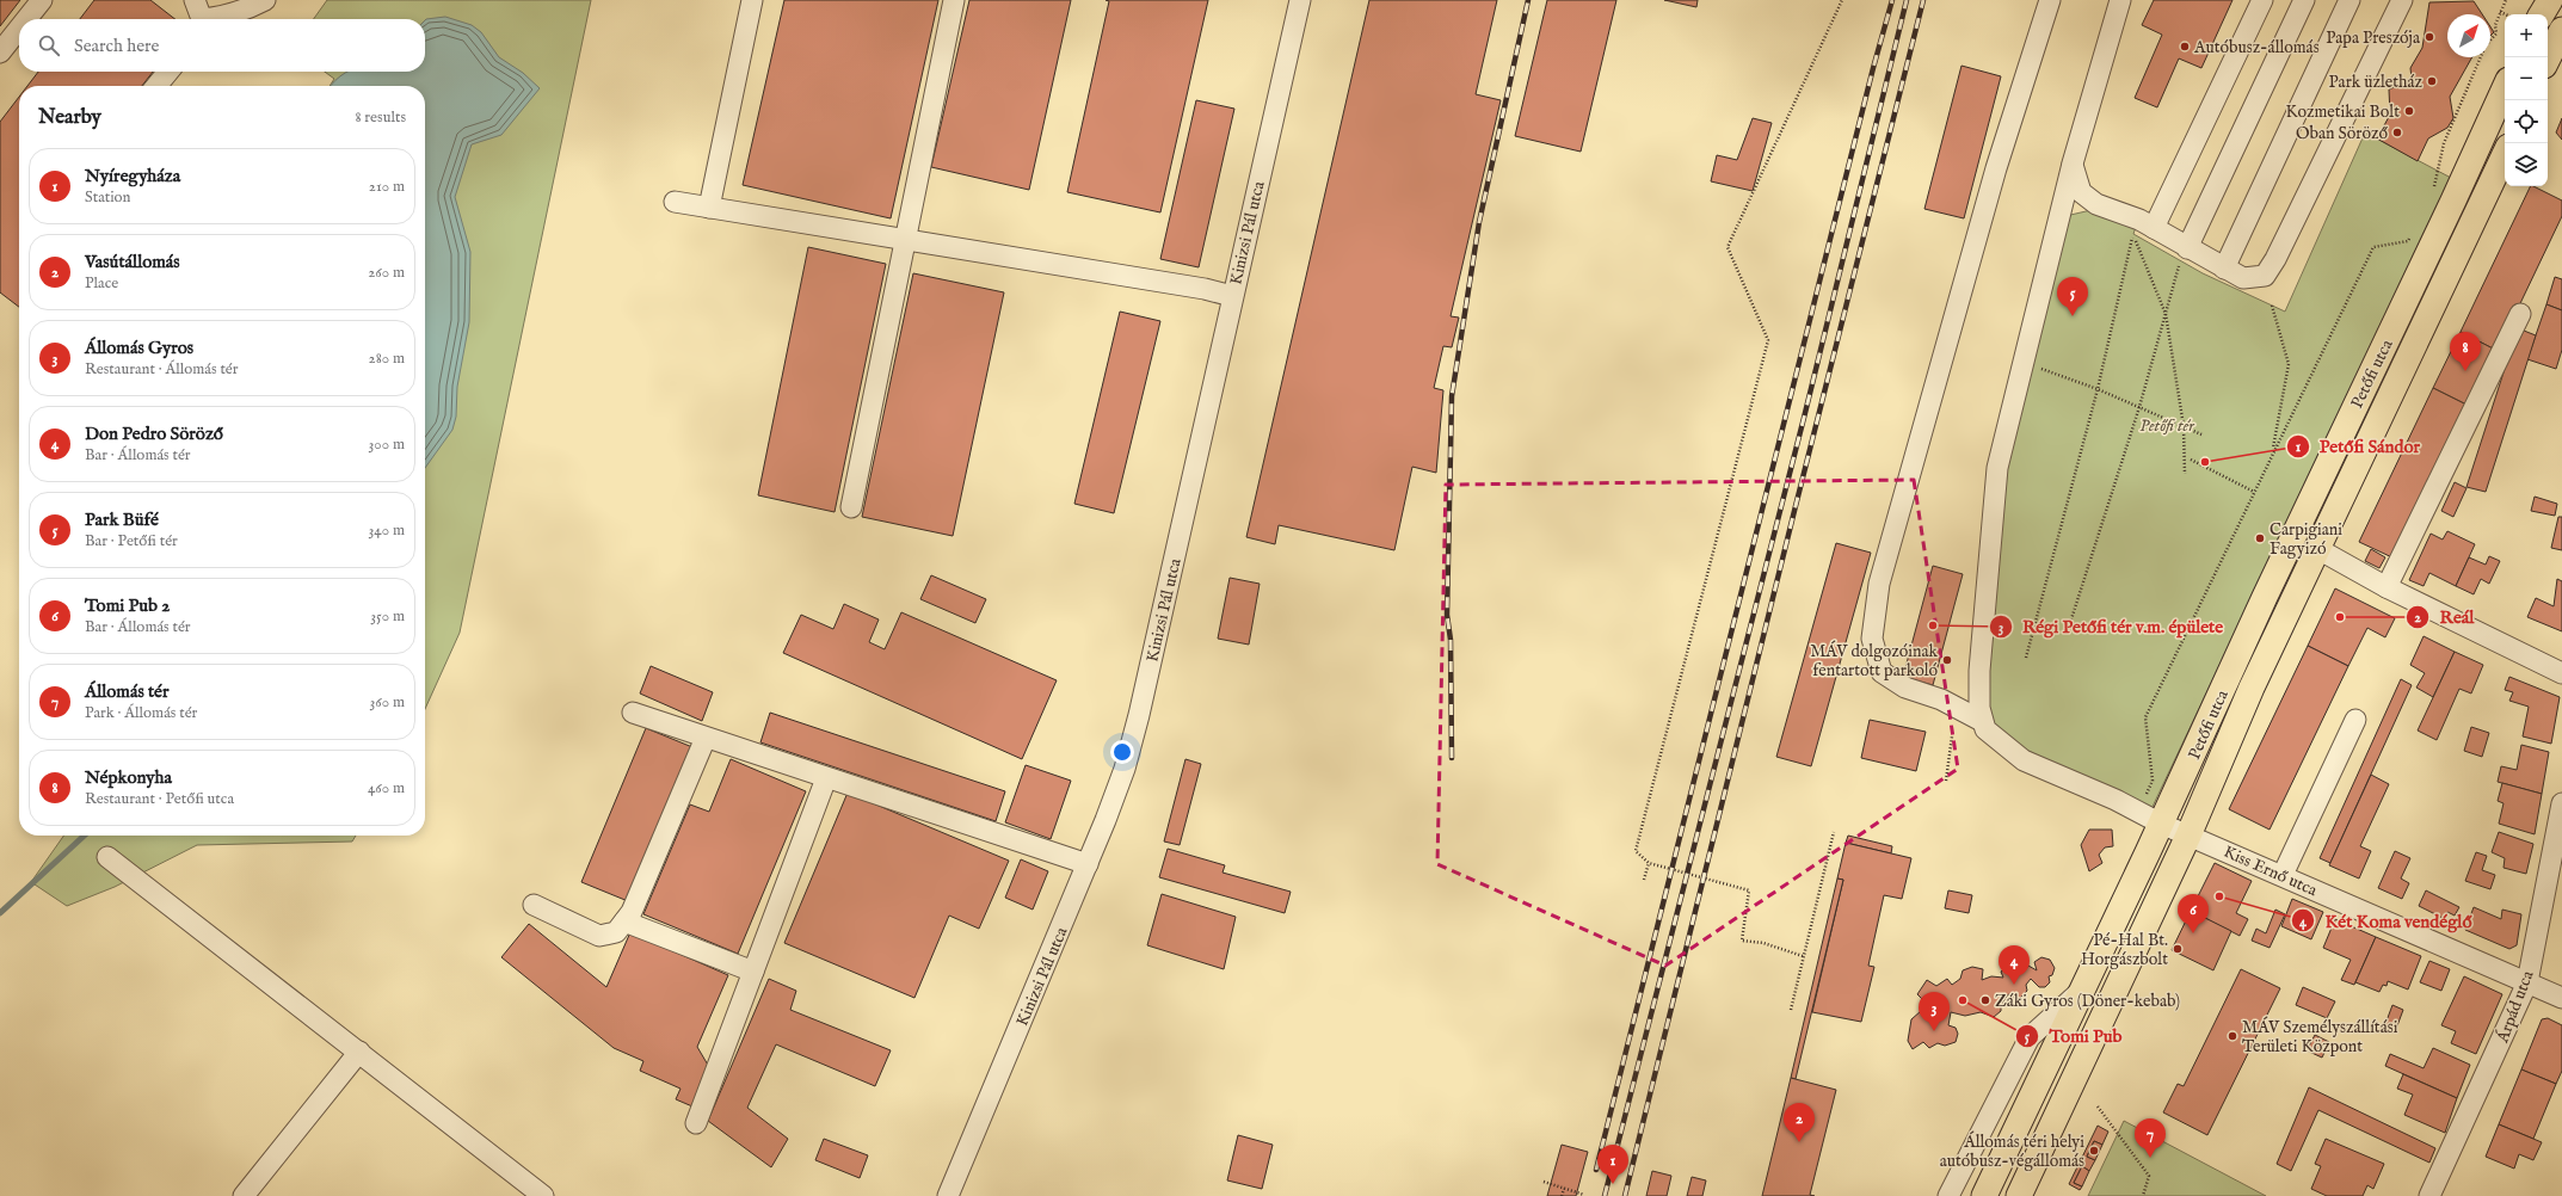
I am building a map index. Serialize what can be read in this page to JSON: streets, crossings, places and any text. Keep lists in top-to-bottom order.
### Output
{
  "streets": {
    "main road": ["Petőfi utca"],
    "street": ["Kinizsi Pál utca", "Kiss Ernő utca", "Árpád utca"]
  },
  "crossings": [
    ["Petőfi utca", "Kiss Ernő utca"],
    ["Kiss Ernő utca", "Árpád utca"]
  ],
  "parks": ["Petőfi tér"],
  "places": [
    "Papa Preszója",
    "Autóbusz-állomás",
    "Park üzletház",
    "Kozmetikai Bolt",
    "Oban Söröző",
    "Petőfi Sándor",
    "Carpigiani Fagyizó",
    "Reál",
    "Régi Petőfi tér v.m. épülete",
    "MÁV dolgozóinak fentartott parkoló",
    "Két Koma vendéglő",
    "Pé-Hal Bt. Horgászbolt",
    "Tomi Pub",
    "Záki Gyros (Döner-kebab)",
    "MÁV Személyszállítási Területi Központ",
    "Állomás téri helyi autóbusz-végállomás"
  ],
  "north": "top right",
  "page": {
    "map_buttons": ["+", "−"],
    "search": "Search here",
    "heading": ["Nearby", "8 results"],
    "list": [
      {
        "mark": "1",
        "name": "Nyíregyháza",
        "note": "Station",
        "value": "210 m"
      },
      {
        "mark": "2",
        "name": "Vasútállomás",
        "note": "Place",
        "value": "260 m"
      },
      {
        "mark": "3",
        "name": "Állomás Gyros",
        "note": "Restaurant · Állomás tér",
        "value": "280 m"
      },
      {
        "mark": "4",
        "name": "Don Pedro Söröző",
        "note": "Bar · Állomás tér",
        "value": "300 m"
      },
      {
        "mark": "5",
        "name": "Park Büfé",
        "note": "Bar · Petőfi tér",
        "value": "340 m"
      },
      {
        "mark": "6",
        "name": "Tomi Pub 2",
        "note": "Bar · Állomás tér",
        "value": "350 m"
      },
      {
        "mark": "7",
        "name": "Állomás tér",
        "note": "Park · Állomás tér",
        "value": "360 m"
      },
      {
        "mark": "8",
        "name": "Népkonyha",
        "note": "Restaurant · Petőfi utca",
        "value": "460 m"
      }
    ],
    "pins": [
      "5",
      "8",
      "6",
      "4",
      "3",
      "2",
      "7",
      "1"
    ]
  }
}
